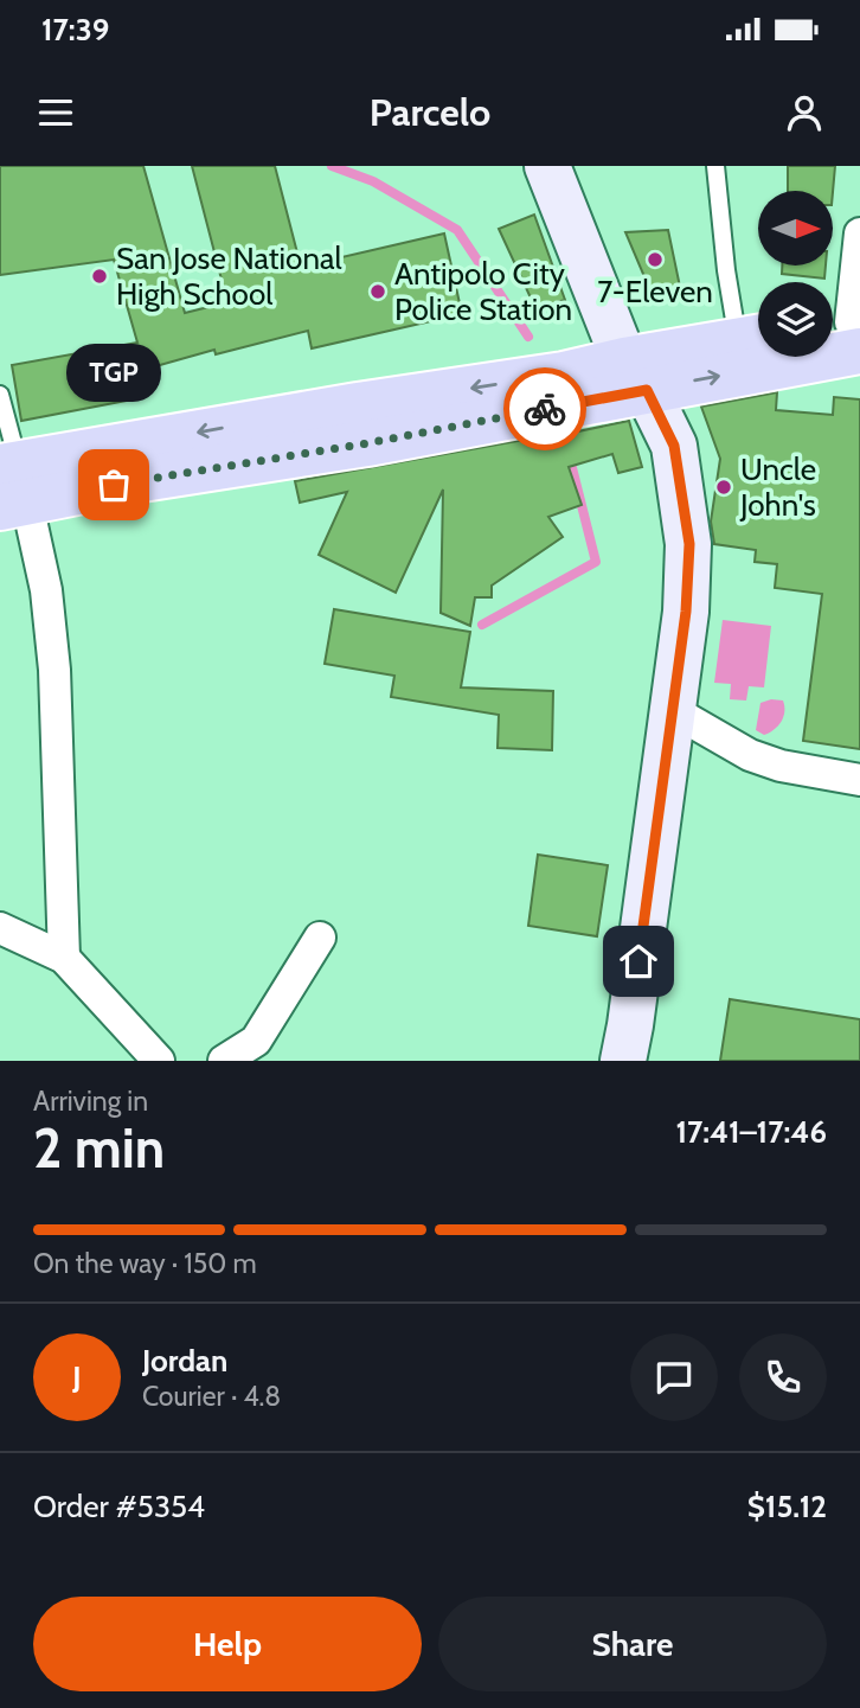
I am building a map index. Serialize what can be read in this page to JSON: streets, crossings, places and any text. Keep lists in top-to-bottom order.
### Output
{
  "places": [
    "7-Eleven",
    "San Jose National High School",
    "Antipolo City Police Station",
    "TGP",
    "Uncle John's"
  ],
  "north": "right",
  "page": {
    "status": "17:39",
    "header": "Parcelo",
    "bubble": "TGP",
    "heading": ["2 min", "Arriving in", "17:41–17:46"],
    "panel": [
      "Jordan",
      "Courier · 4.8",
      "Order #5354",
      "$15.12"
    ],
    "bar": "On the way · 150 m",
    "round": "J",
    "buttons": ["Help", "Share"]
  }
}
